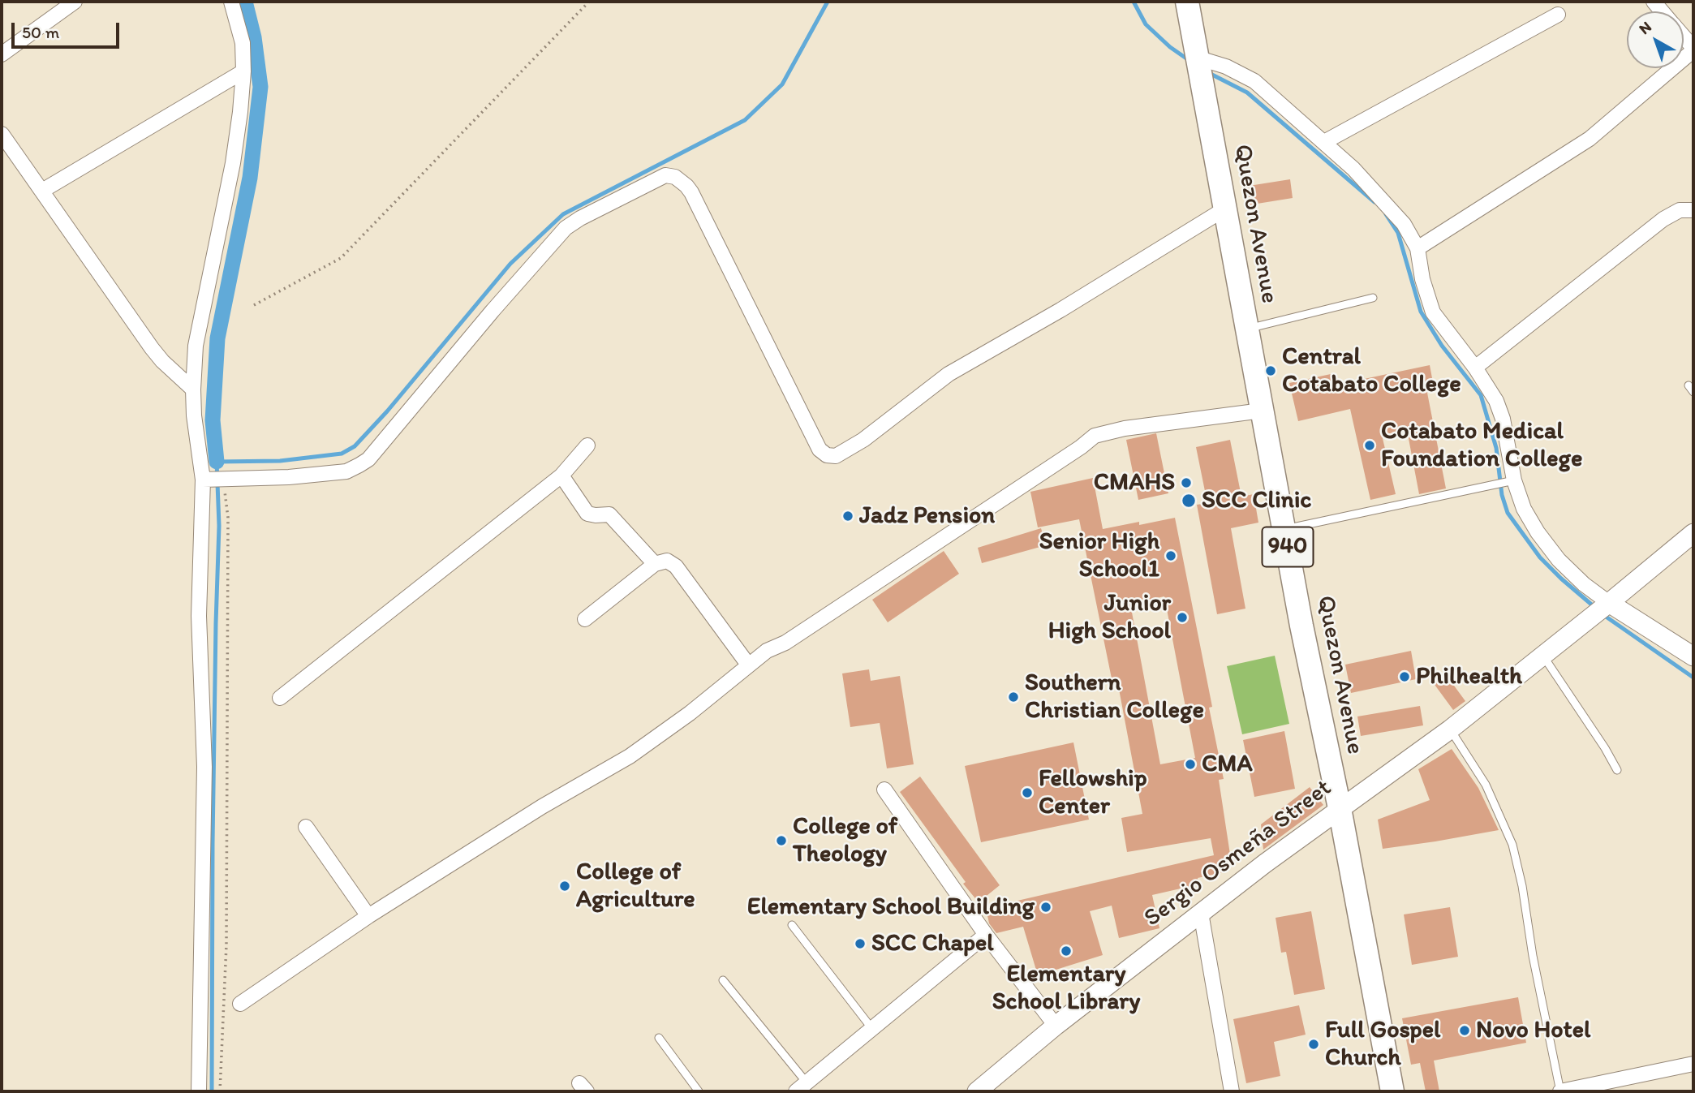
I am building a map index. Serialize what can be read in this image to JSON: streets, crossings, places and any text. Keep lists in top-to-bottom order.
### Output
{
  "streets": {
    "main road": ["Quezon Avenue", "940"],
    "street": ["Sergio Osmeña Street"]
  },
  "crossings": [
    ["Quezon Avenue", "Sergio Osmeña Street"]
  ],
  "places": [
    "Central Cotabato College",
    "Cotabato Medical Foundation College",
    "CMAHS",
    "SCC Clinic",
    "Jadz Pension",
    "Senior High School1",
    "Junior High School",
    "Philhealth",
    "Southern Christian College",
    "CMA",
    "Fellowship Center",
    "College of Theology",
    "College of Agriculture",
    "Elementary School Building",
    "SCC Chapel",
    "Elementary School Library",
    "Novo Hotel",
    "Full Gospel Church"
  ],
  "scale_bar": "50 m",
  "north": "top left"
}
